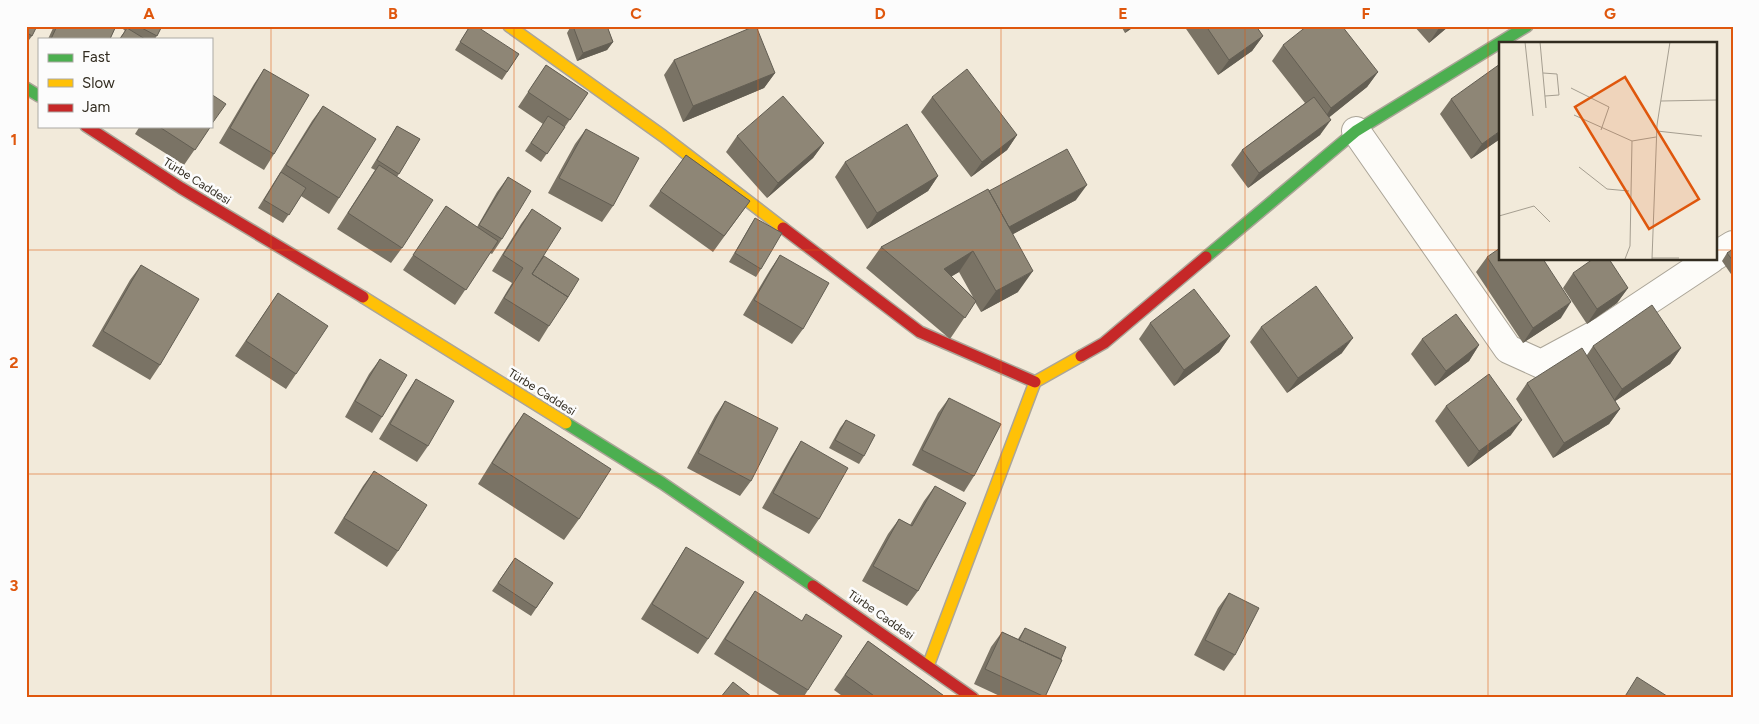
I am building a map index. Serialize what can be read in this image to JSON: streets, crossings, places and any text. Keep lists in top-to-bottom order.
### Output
{
  "streets": {
    "street": ["Türbe Caddesi"]
  },
  "legend": ["Fast", "Slow", "Jam"],
  "grid": {
    "columns": [
      "A",
      "B",
      "C",
      "D",
      "E",
      "F",
      "G"
    ],
    "rows": ["1", "2", "3"]
  }
}
